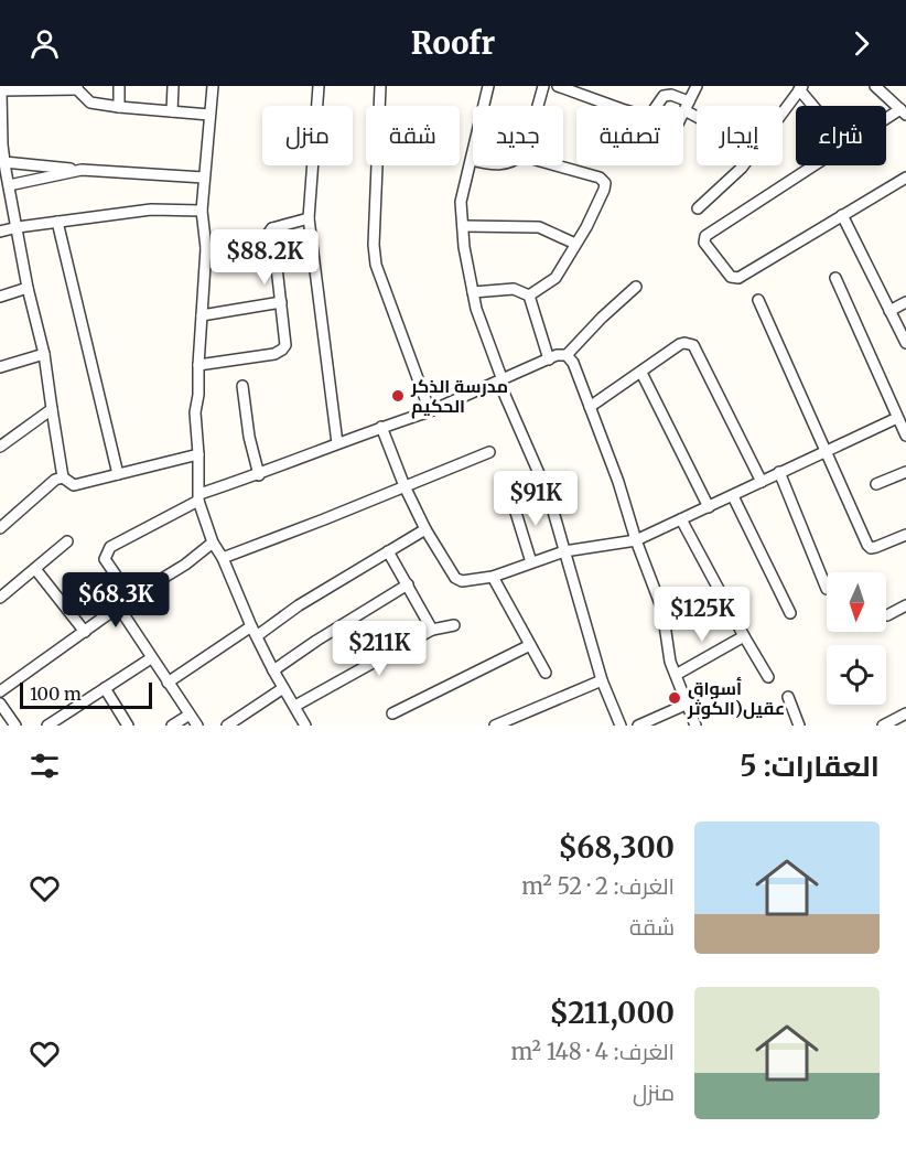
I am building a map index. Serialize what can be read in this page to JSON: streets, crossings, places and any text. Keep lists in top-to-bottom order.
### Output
{
  "places": ["مدرسة الذكر الحكيم", "أسواق عقيل(الكوثر"],
  "scale_bar": "100 m",
  "north": "bottom",
  "page": {
    "header": "Roofr",
    "chip": [
      "شراء",
      "إيجار",
      "تصفية",
      "جديد",
      "شقة",
      "منزل"
    ],
    "price": [
      "$88.2K",
      "$91K",
      "$68.3K",
      "$125K",
      "$211K"
    ],
    "scale": "100 m",
    "heading": "العقارات: 5",
    "list": [
      {
        "name": "$68,300",
        "note": "الغرف: 2 · 52 m² · شقة"
      },
      {
        "name": "$211,000",
        "note": "الغرف: 4 · 148 m² · منزل"
      }
    ]
  }
}
